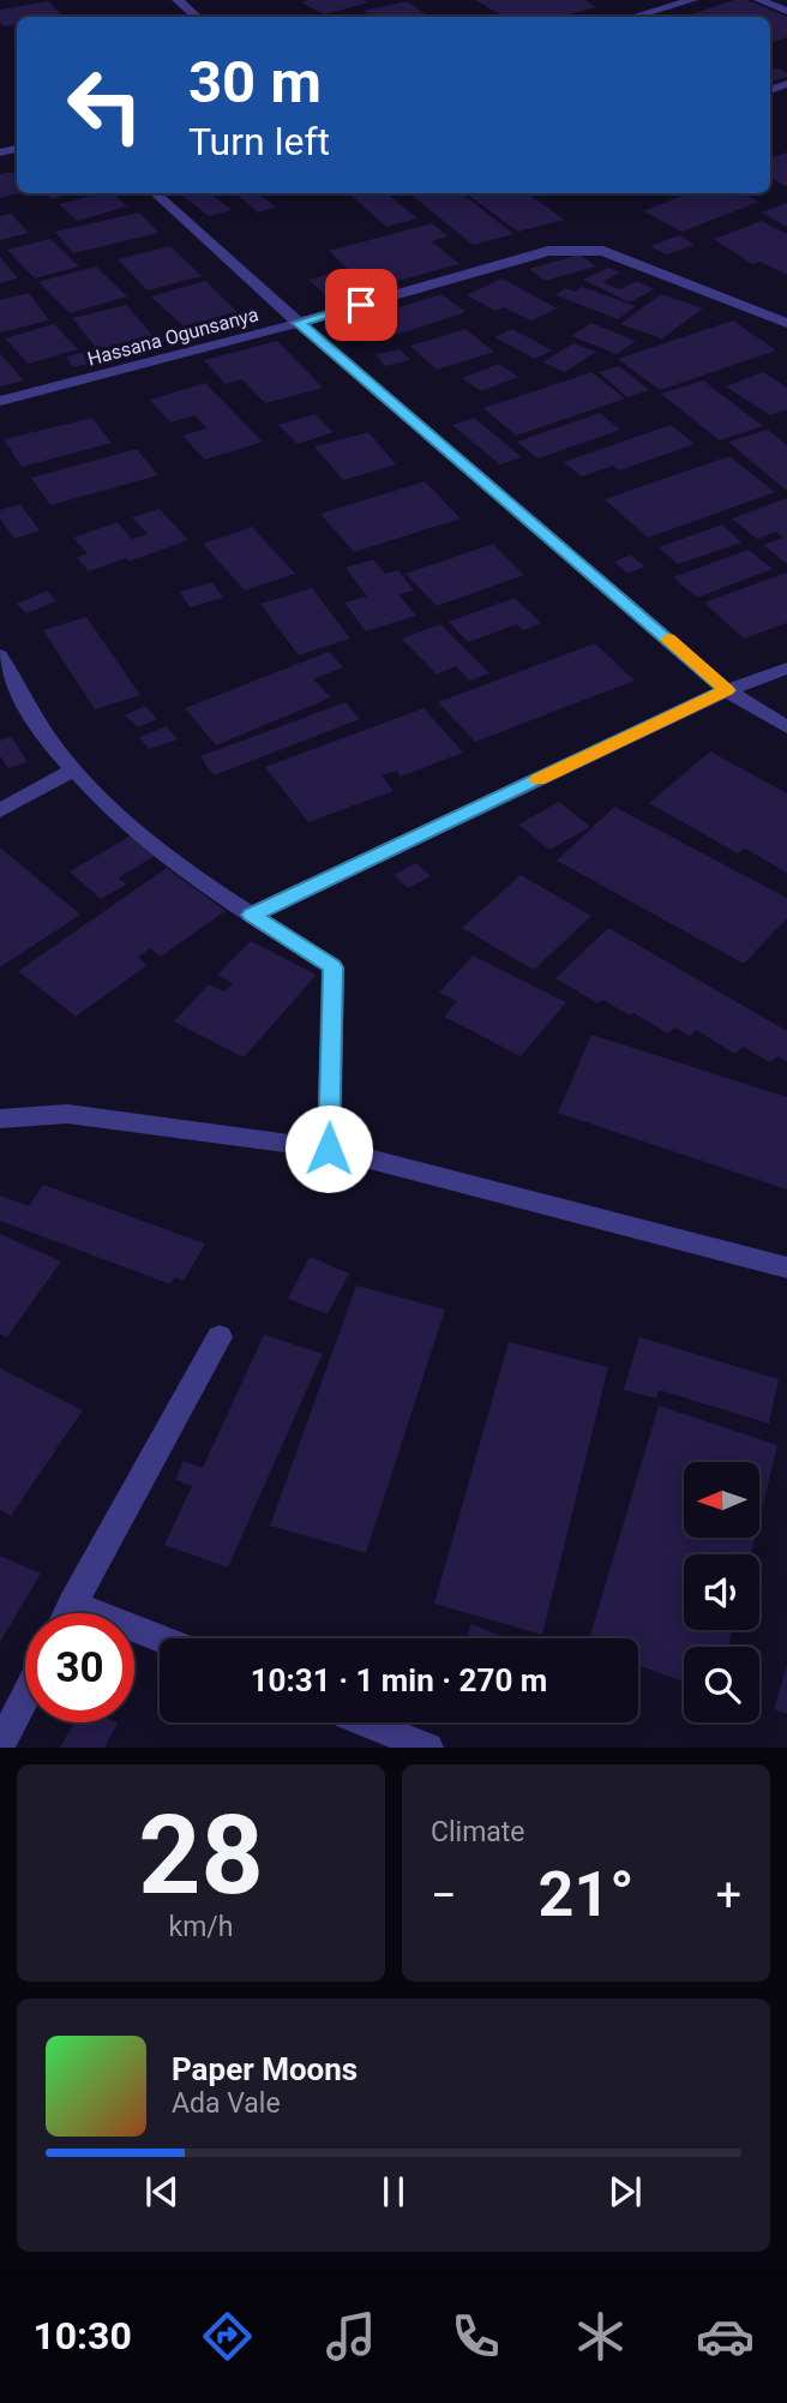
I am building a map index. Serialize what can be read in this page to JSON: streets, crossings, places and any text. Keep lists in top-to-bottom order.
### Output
{
  "streets": {
    "street": ["Hassana Ogunsanya"]
  },
  "north": "left",
  "page": {
    "turn": ["30 m", "Turn left"],
    "limit": "30",
    "trip": "10:31 · 1 min · 270 m",
    "tile": [
      ["28", "km/h"],
      "Climate"
    ],
    "heat": ["−", "21°", "+"],
    "song": ["Paper Moons", "Ada Vale"],
    "tabs": "10:30"
  }
}
